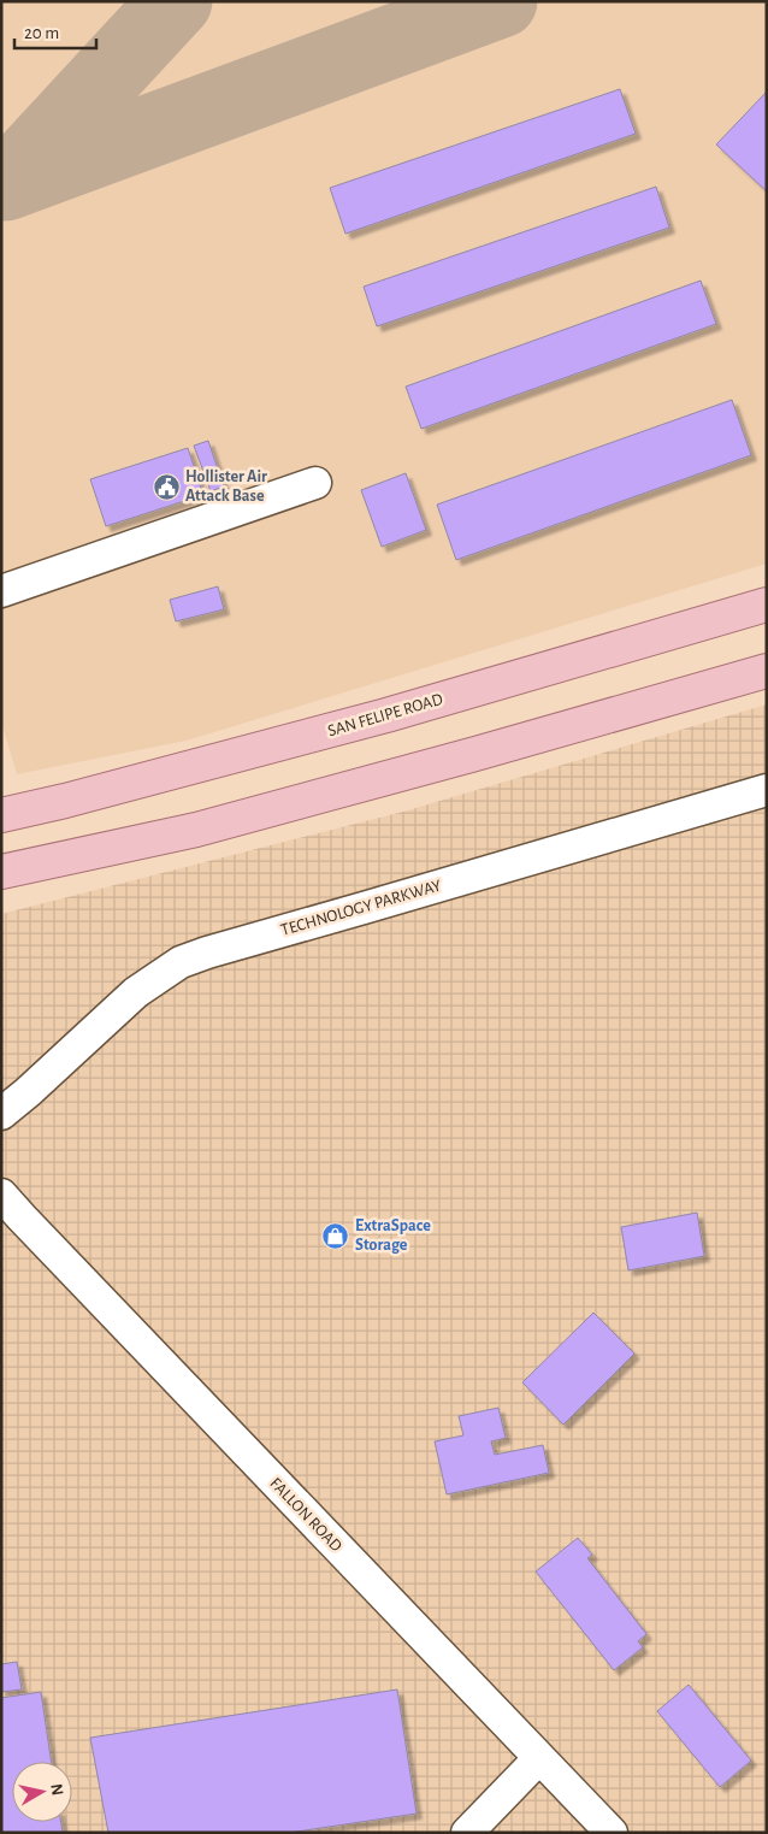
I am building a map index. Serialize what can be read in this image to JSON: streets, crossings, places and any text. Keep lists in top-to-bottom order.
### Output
{
  "streets": {
    "main road": ["SAN FELIPE ROAD"],
    "street": ["TECHNOLOGY PARKWAY", "FALLON ROAD"]
  },
  "places": {
    "public building": ["Hollister Air Attack Base"],
    "shop": ["ExtraSpace Storage"]
  },
  "scale_bar": "20 m",
  "north": "right"
}
